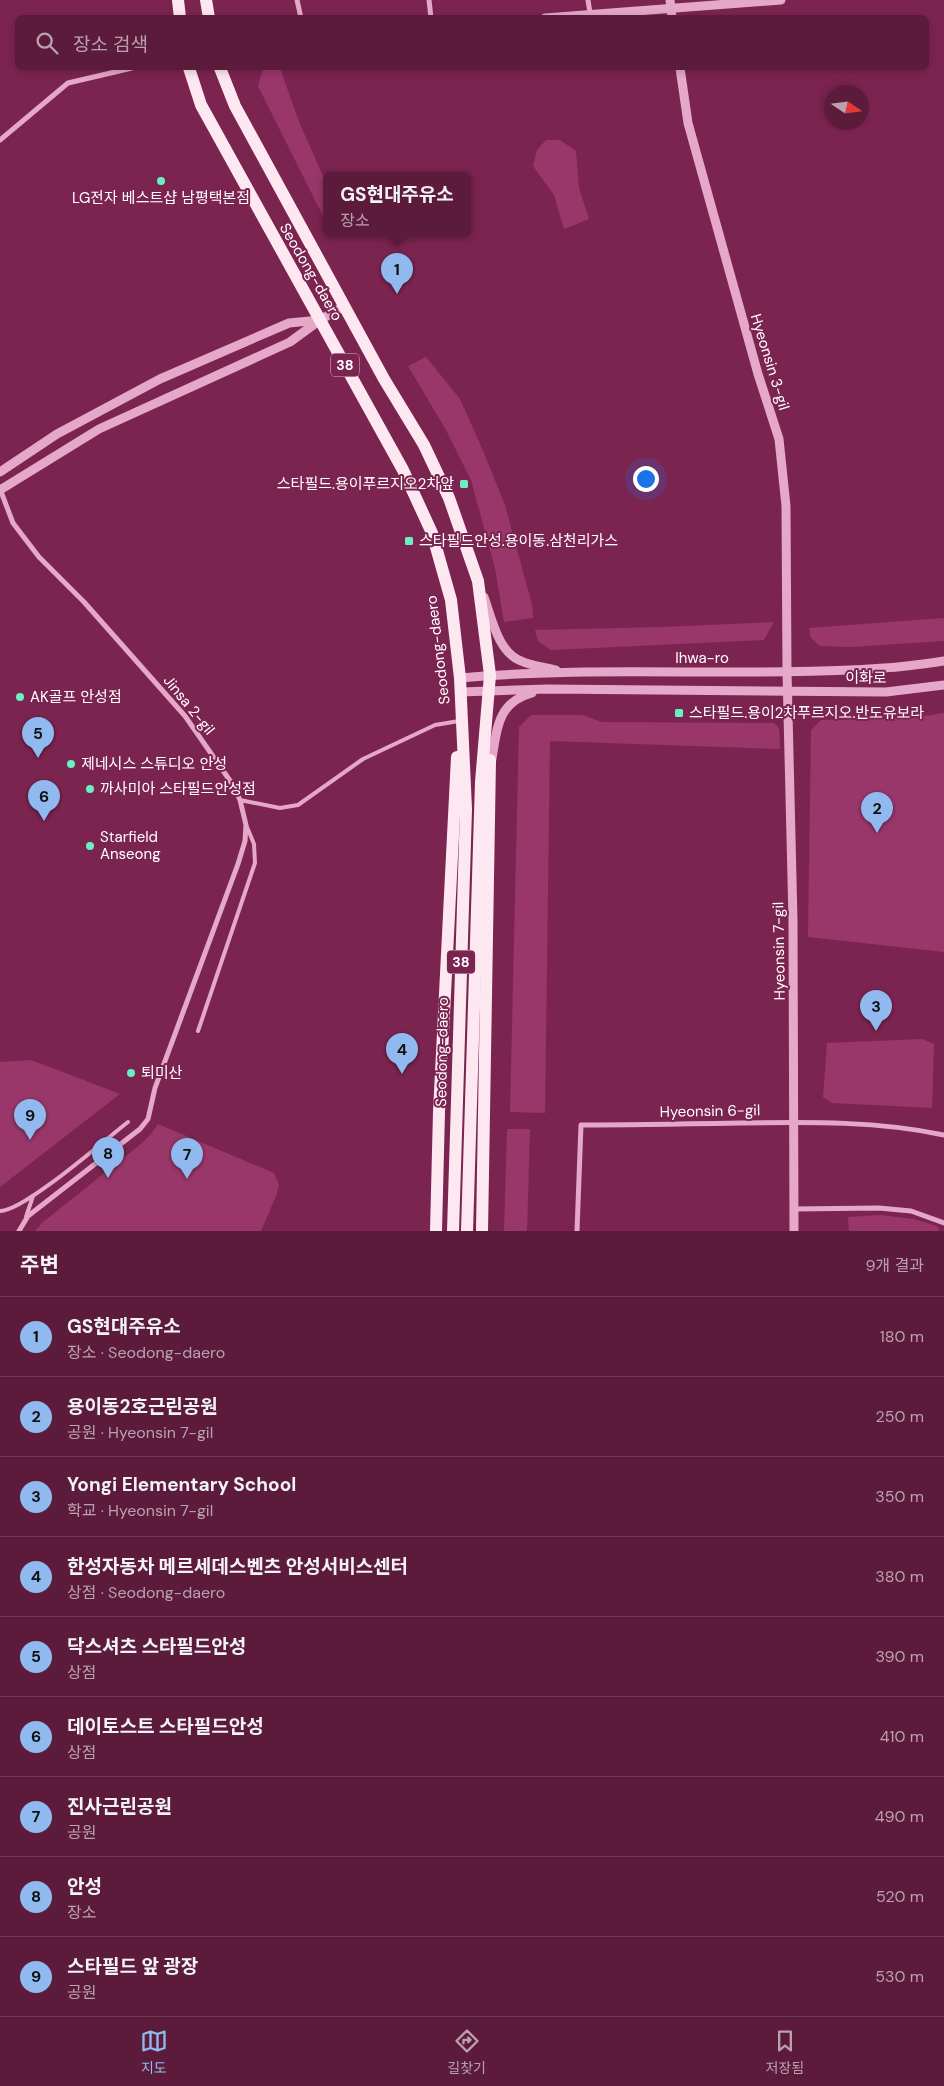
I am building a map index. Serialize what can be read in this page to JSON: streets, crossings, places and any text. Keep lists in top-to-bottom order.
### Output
{
  "streets": {
    "main road": ["Seodong-daero", "38"],
    "street": [
      "Hyeonsin 3-gil",
      "Ihwa-ro",
      "이화로",
      "Jinsa 2-gil",
      "Hyeonsin 7-gil",
      "Hyeonsin 6-gil"
    ]
  },
  "crossings": [
    ["Seodong-daero", "Ihwa-ro"],
    ["Hyeonsin 3-gil", "Ihwa-ro"],
    ["Hyeonsin 3-gil", "Hyeonsin 7-gil"],
    ["Ihwa-ro", "Hyeonsin 7-gil"],
    ["이화로", "Hyeonsin 7-gil"],
    ["Hyeonsin 7-gil", "Hyeonsin 6-gil"]
  ],
  "places": {
    "other": [
      "LG전자 베스트샵 남평택본점",
      "AK골프 안성점",
      "제네시스 스튜디오 안성",
      "까사미아 스타필드안성점",
      "Starfield Anseong",
      "퇴미산"
    ],
    "transit": ["스타필드.용이푸르지오2차앞", "스타필드안성.용이동.삼천리가스", "스타필드.용이2차푸르지오.반도유보라"]
  },
  "north": "right",
  "page": {
    "search": "장소 검색",
    "popup": ["GS현대주유소", "장소"],
    "pins": [
      "1",
      "5",
      "6",
      "2",
      "3",
      "4",
      "9",
      "8",
      "7"
    ],
    "heading": ["주변", "9개 결과"],
    "list": [
      {
        "mark": "1",
        "name": "GS현대주유소",
        "note": "장소 · Seodong-daero",
        "value": "180 m"
      },
      {
        "mark": "2",
        "name": "용이동2호근린공원",
        "note": "공원 · Hyeonsin 7-gil",
        "value": "250 m"
      },
      {
        "mark": "3",
        "name": "Yongi Elementary School",
        "note": "학교 · Hyeonsin 7-gil",
        "value": "350 m"
      },
      {
        "mark": "4",
        "name": "한성자동차 메르세데스벤츠 안성서비스센터",
        "note": "상점 · Seodong-daero",
        "value": "380 m"
      },
      {
        "mark": "5",
        "name": "닥스셔츠 스타필드안성",
        "note": "상점",
        "value": "390 m"
      },
      {
        "mark": "6",
        "name": "데이토스트 스타필드안성",
        "note": "상점",
        "value": "410 m"
      },
      {
        "mark": "7",
        "name": "진사근린공원",
        "note": "공원",
        "value": "490 m"
      },
      {
        "mark": "8",
        "name": "안성",
        "note": "장소",
        "value": "520 m"
      },
      {
        "mark": "9",
        "name": "스타필드 앞 광장",
        "note": "공원",
        "value": "530 m"
      }
    ],
    "nav": ["지도", "길찾기", "저장됨"]
  }
}
